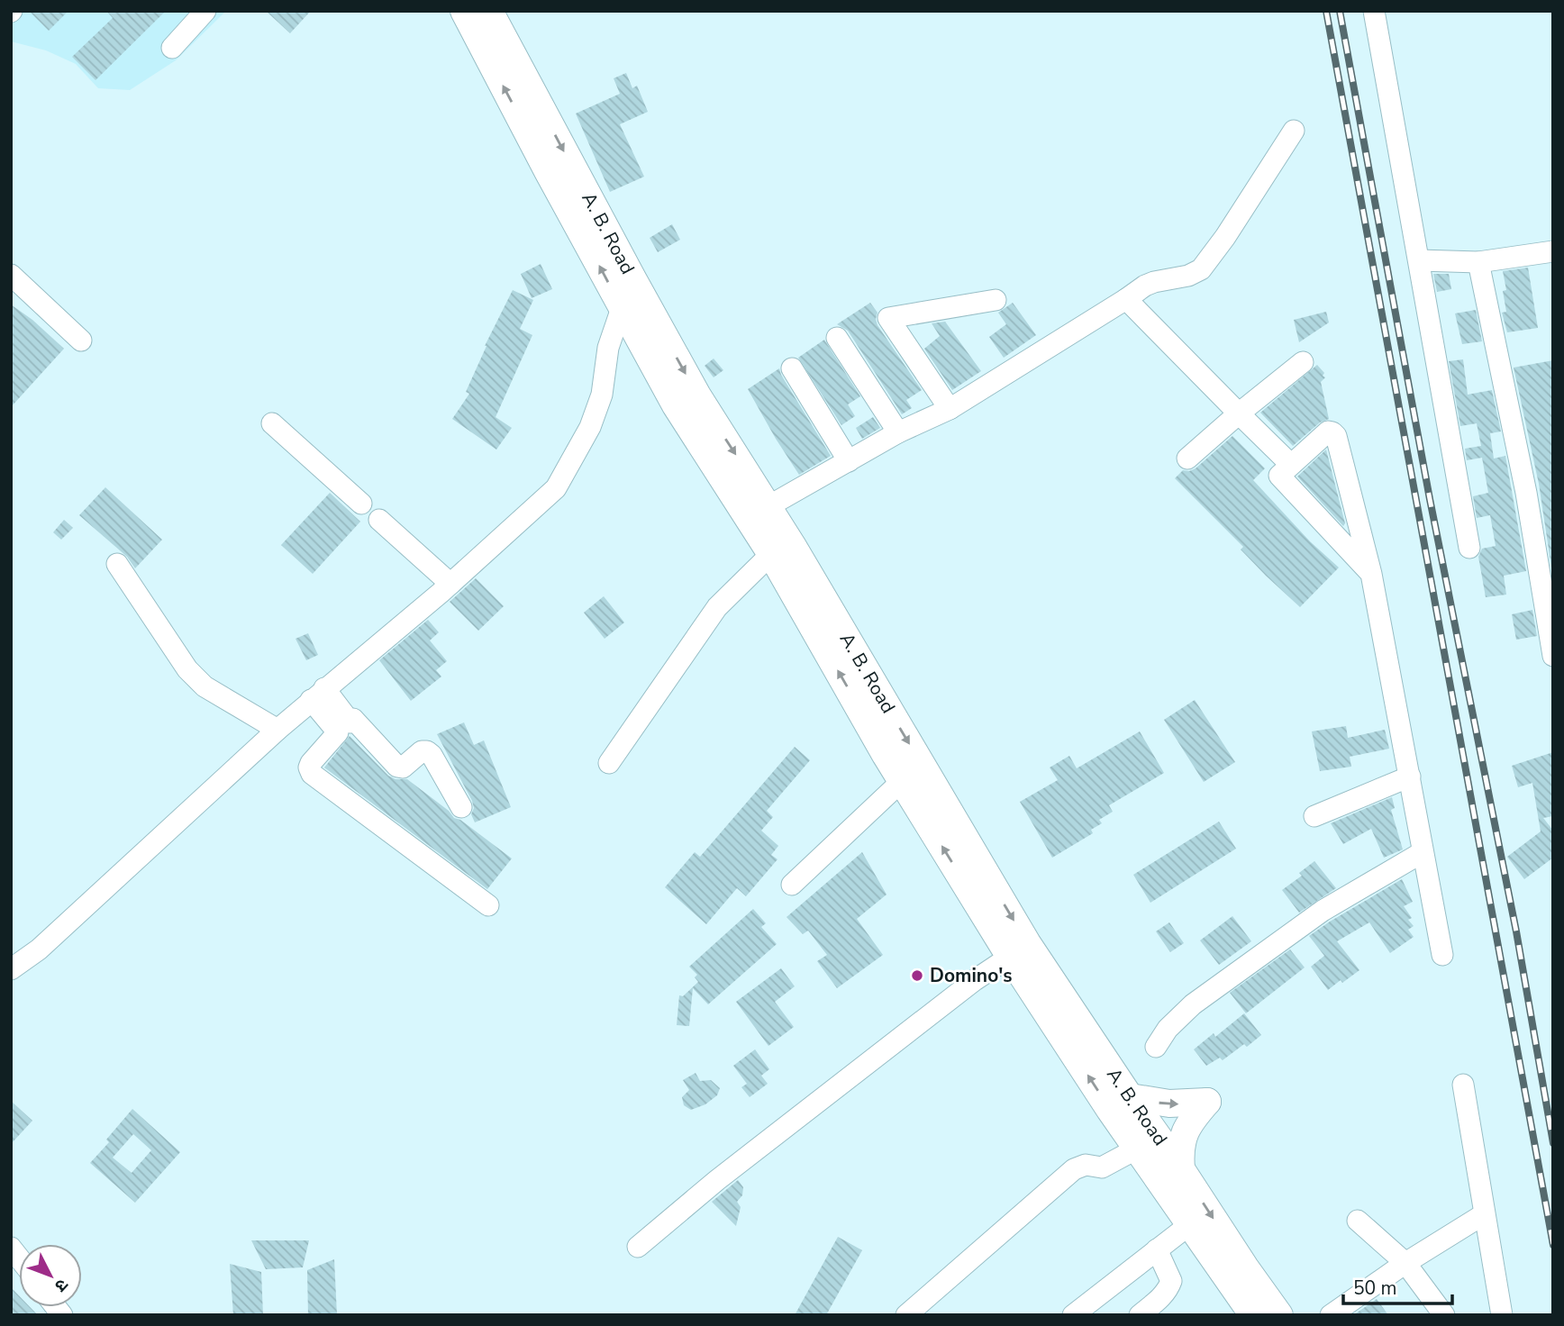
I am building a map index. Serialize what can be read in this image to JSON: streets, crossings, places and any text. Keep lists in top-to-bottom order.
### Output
{
  "streets": {
    "main road": ["A. B. Road"]
  },
  "places": ["Domino's"],
  "scale_bar": "50 m",
  "north": "bottom right"
}
